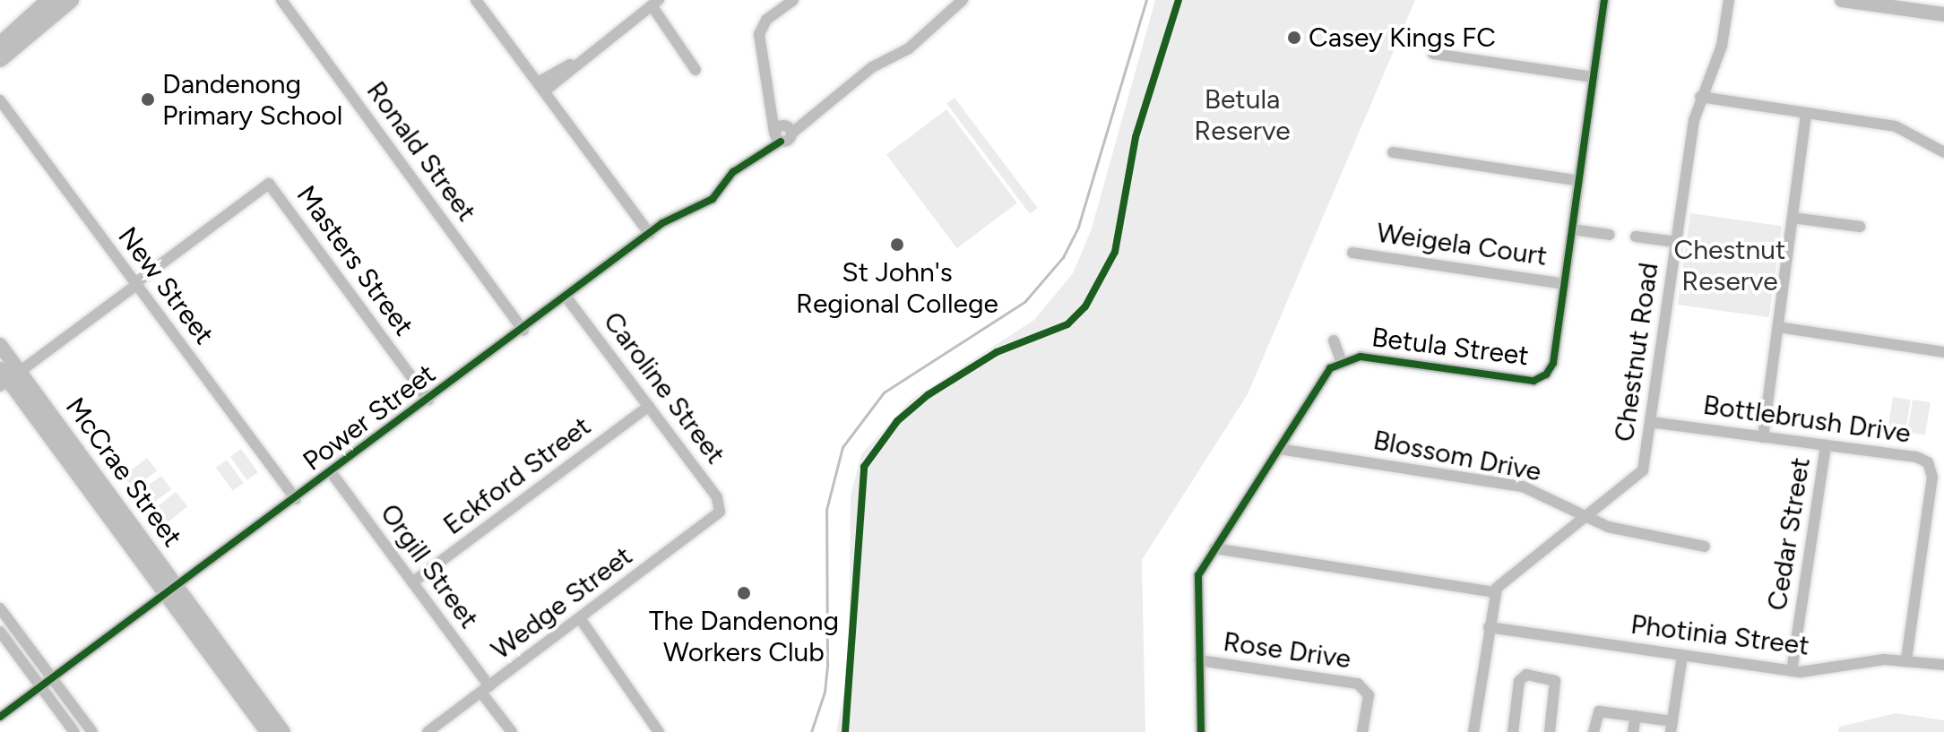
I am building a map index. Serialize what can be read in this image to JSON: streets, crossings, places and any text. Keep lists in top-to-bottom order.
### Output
{
  "streets": {
    "main road": ["McCrae Street"],
    "street": [
      "Ronald Street",
      "Weigela Court",
      "Masters Street",
      "New Street",
      "Betula Street",
      "Chestnut Road",
      "Caroline Street",
      "Power Street",
      "Bottlebrush Drive",
      "Blossom Drive",
      "Eckford Street",
      "Cedar Street",
      "Orgill Street",
      "Wedge Street",
      "Photinia Street",
      "Rose Drive"
    ]
  },
  "crossings": [
    ["Ronald Street", "Power Street"],
    ["Weigela Court", "Betula Street"],
    ["Masters Street", "New Street"],
    ["Masters Street", "Power Street"],
    ["New Street", "Power Street"],
    ["Betula Street", "Blossom Drive"],
    ["Betula Street", "Rose Drive"],
    ["Chestnut Road", "Bottlebrush Drive"],
    ["Chestnut Road", "Blossom Drive"],
    ["Caroline Street", "Power Street"],
    ["Caroline Street", "Eckford Street"],
    ["Caroline Street", "Wedge Street"],
    ["Power Street", "McCrae Street"],
    ["Power Street", "Orgill Street"],
    ["Bottlebrush Drive", "Cedar Street"],
    ["Bottlebrush Drive", "Photinia Street"],
    ["Eckford Street", "Orgill Street"],
    ["Cedar Street", "Photinia Street"],
    ["Orgill Street", "Wedge Street"]
  ],
  "parks": ["Betula Reserve", "Chestnut Reserve"],
  "places": [
    "Casey Kings FC",
    "Dandenong Primary School",
    "St John's Regional College",
    "The Dandenong Workers Club"
  ]
}
